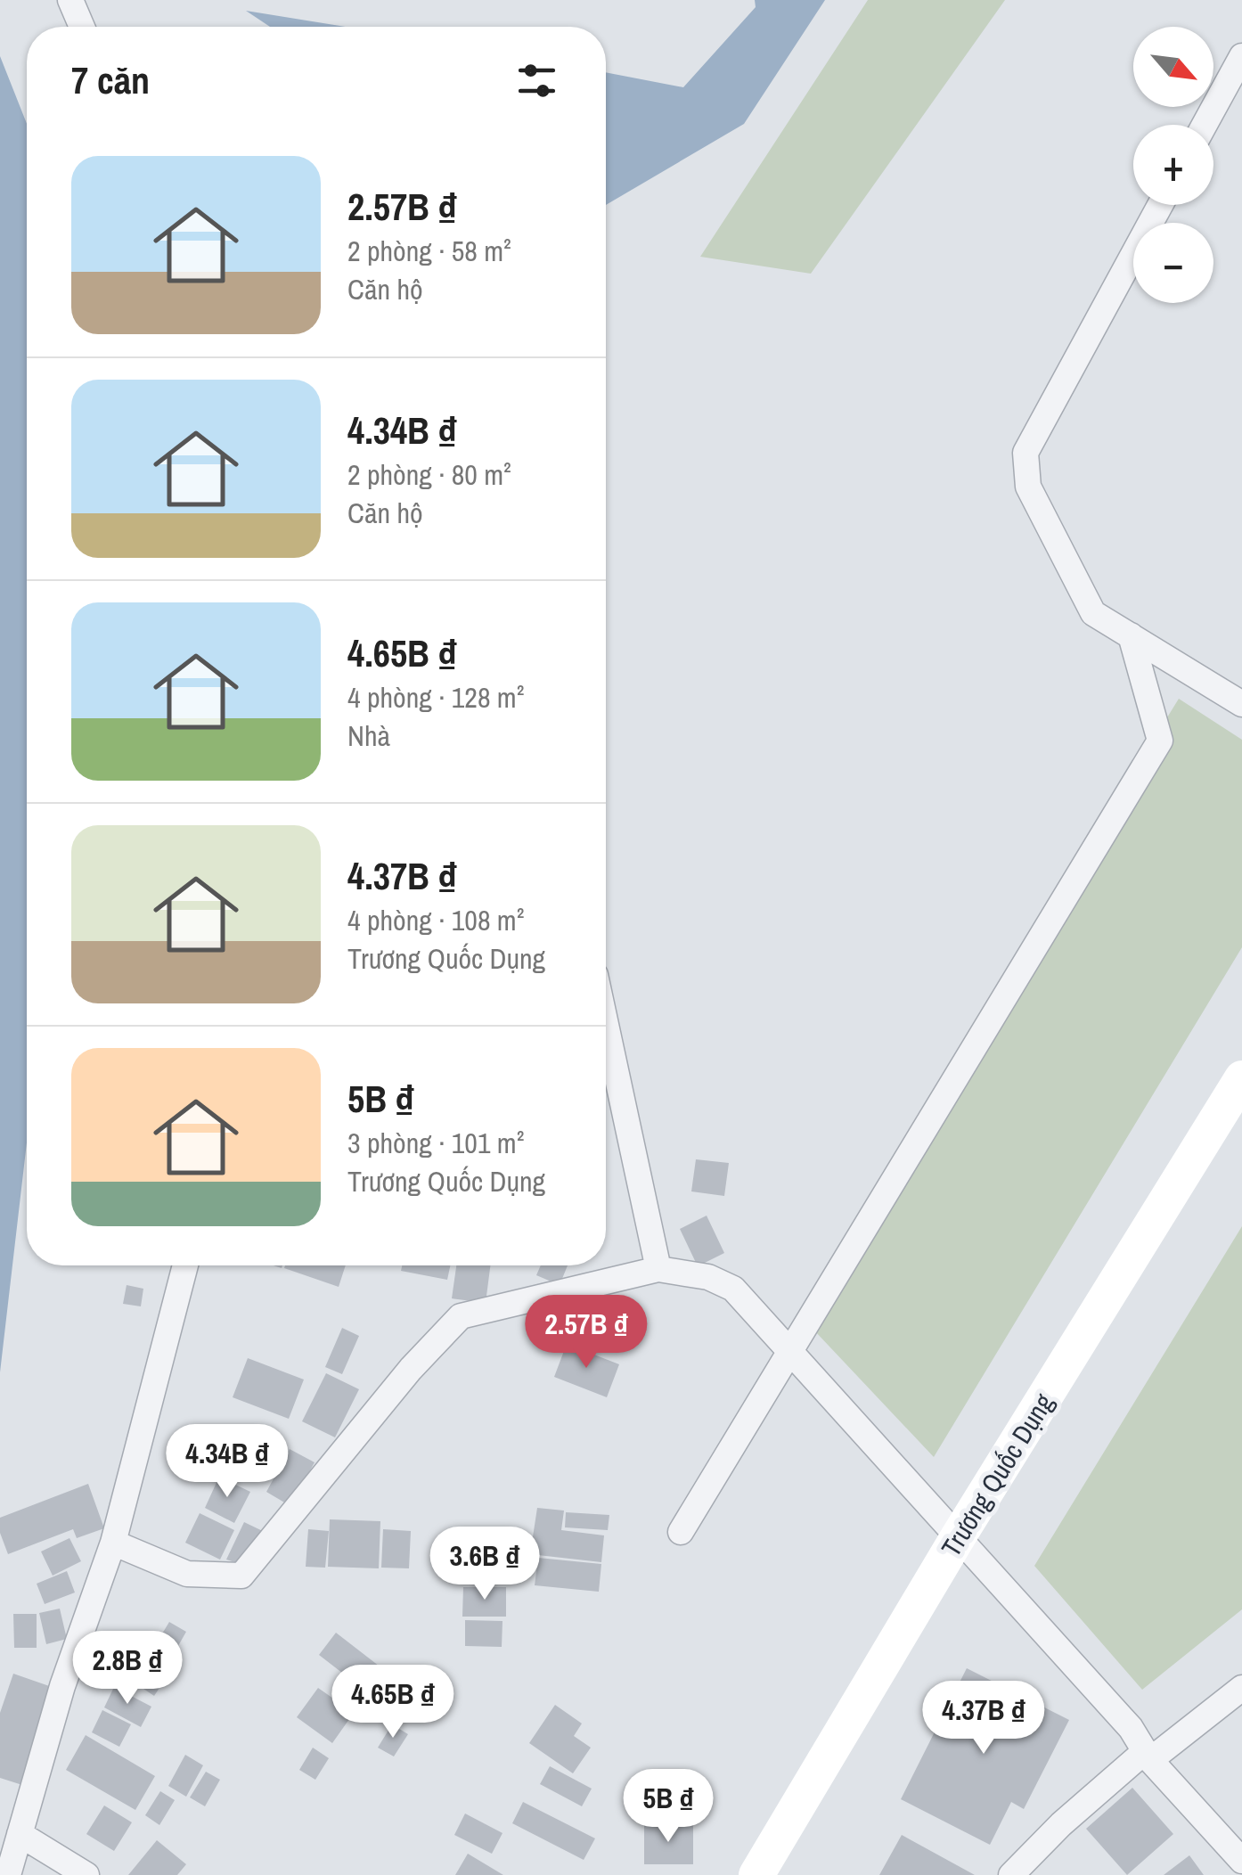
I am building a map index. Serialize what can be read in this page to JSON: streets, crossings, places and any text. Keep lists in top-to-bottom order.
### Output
{
  "streets": {
    "street": ["Trương Quốc Dụng"]
  },
  "north": "bottom right",
  "page": {
    "map_buttons": ["+", "−"],
    "heading": "7 căn",
    "list": [
      {
        "name": "2.57B ₫",
        "note": "2 phòng · 58 m² · Căn hộ"
      },
      {
        "name": "4.34B ₫",
        "note": "2 phòng · 80 m² · Căn hộ"
      },
      {
        "name": "4.65B ₫",
        "note": "4 phòng · 128 m² · Nhà"
      },
      {
        "name": "4.37B ₫",
        "note": "4 phòng · 108 m² · Trương Quốc Dụng"
      },
      {
        "name": "5B ₫",
        "note": "3 phòng · 101 m² · Trương Quốc Dụng"
      }
    ],
    "price": [
      "2.57B ₫",
      "4.34B ₫",
      "3.6B ₫",
      "2.8B ₫",
      "4.65B ₫",
      "4.37B ₫",
      "5B ₫"
    ]
  }
}
